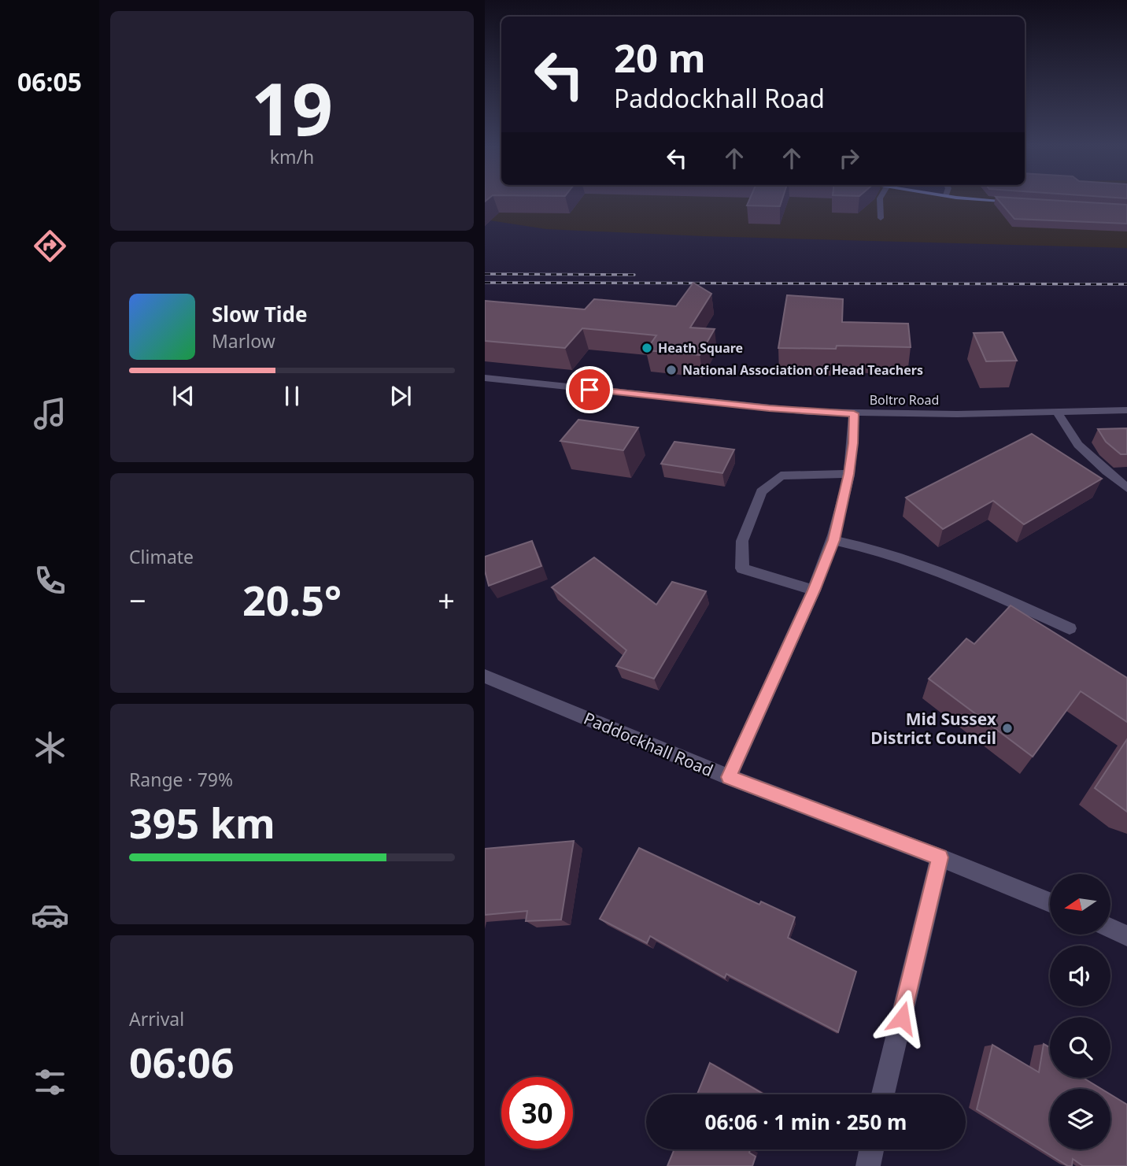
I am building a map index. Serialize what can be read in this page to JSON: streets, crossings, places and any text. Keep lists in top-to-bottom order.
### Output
{
  "streets": {
    "street": ["Boltro Road", "Paddockhall Road"]
  },
  "places": ["Heath Square", "National Association of Head Teachers", "Mid Sussex District Council"],
  "north": "left",
  "page": {
    "tabs": "06:05",
    "tile": [
      ["19", "km/h"],
      "Climate",
      ["Range · 79%", "395 km"],
      ["Arrival", "06:06"]
    ],
    "turn": ["20 m", "Paddockhall Road"],
    "song": ["Slow Tide", "Marlow"],
    "heat": ["−", "20.5°", "+"],
    "limit": "30",
    "trip": "06:06 · 1 min · 250 m"
  }
}
